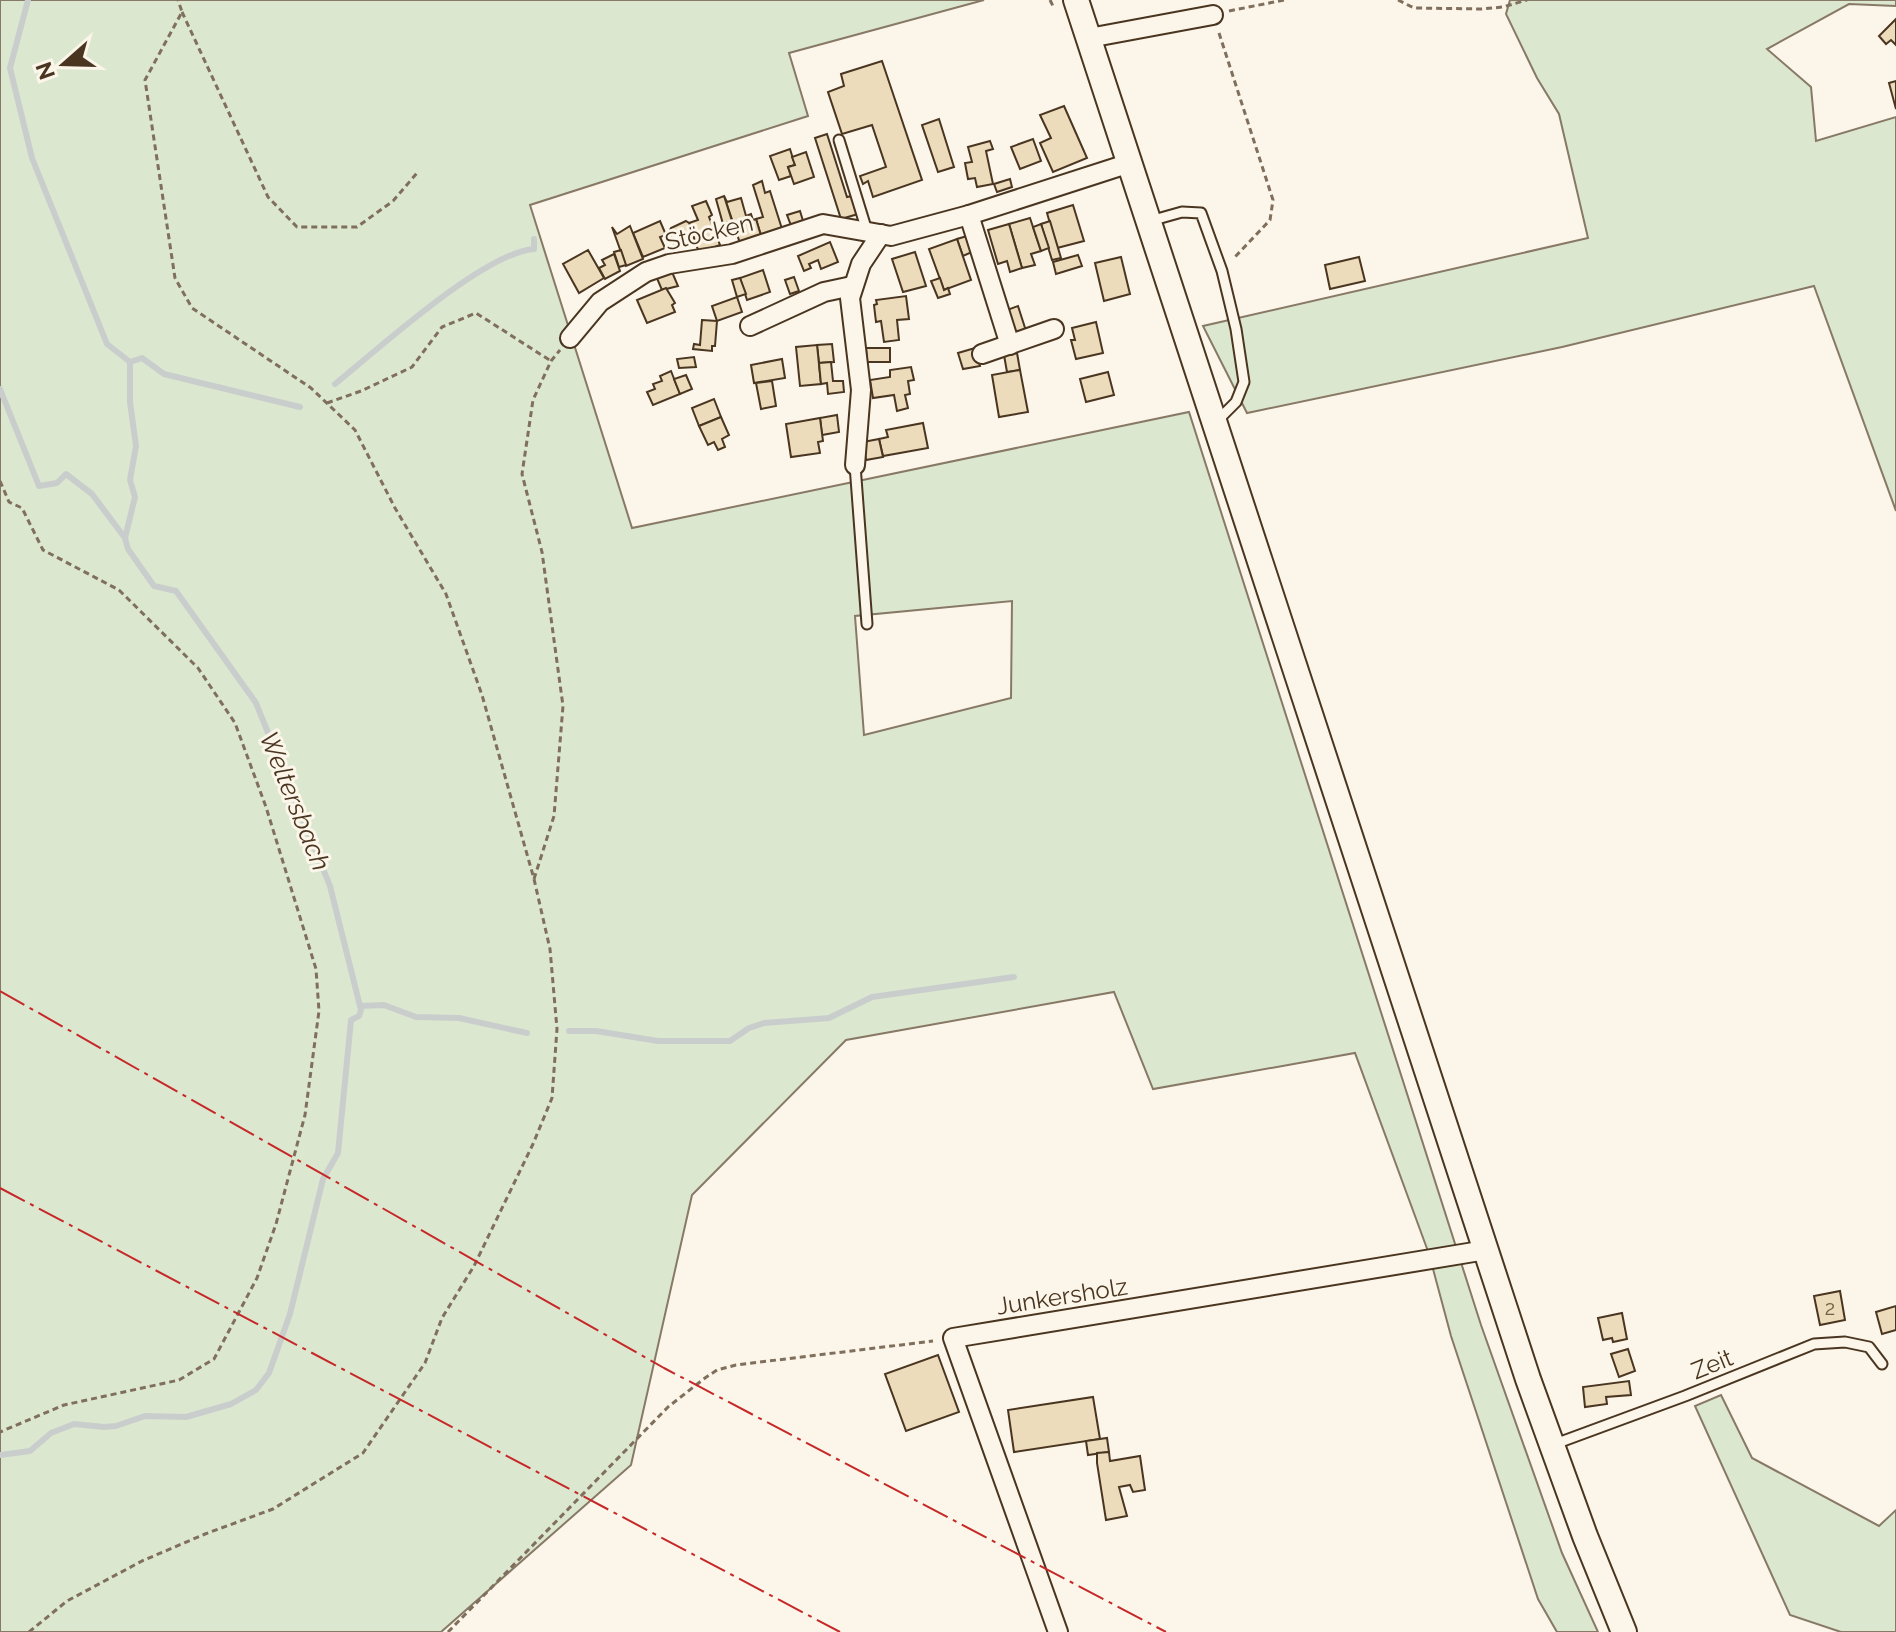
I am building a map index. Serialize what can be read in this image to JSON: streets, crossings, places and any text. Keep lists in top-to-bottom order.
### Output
{
  "streets": {
    "street": ["Stöcken", "Junkersholz"],
    "lane": ["Zeit"]
  },
  "water": ["Weltersbach"],
  "house_numbers": ["2"],
  "north": "left"
}
